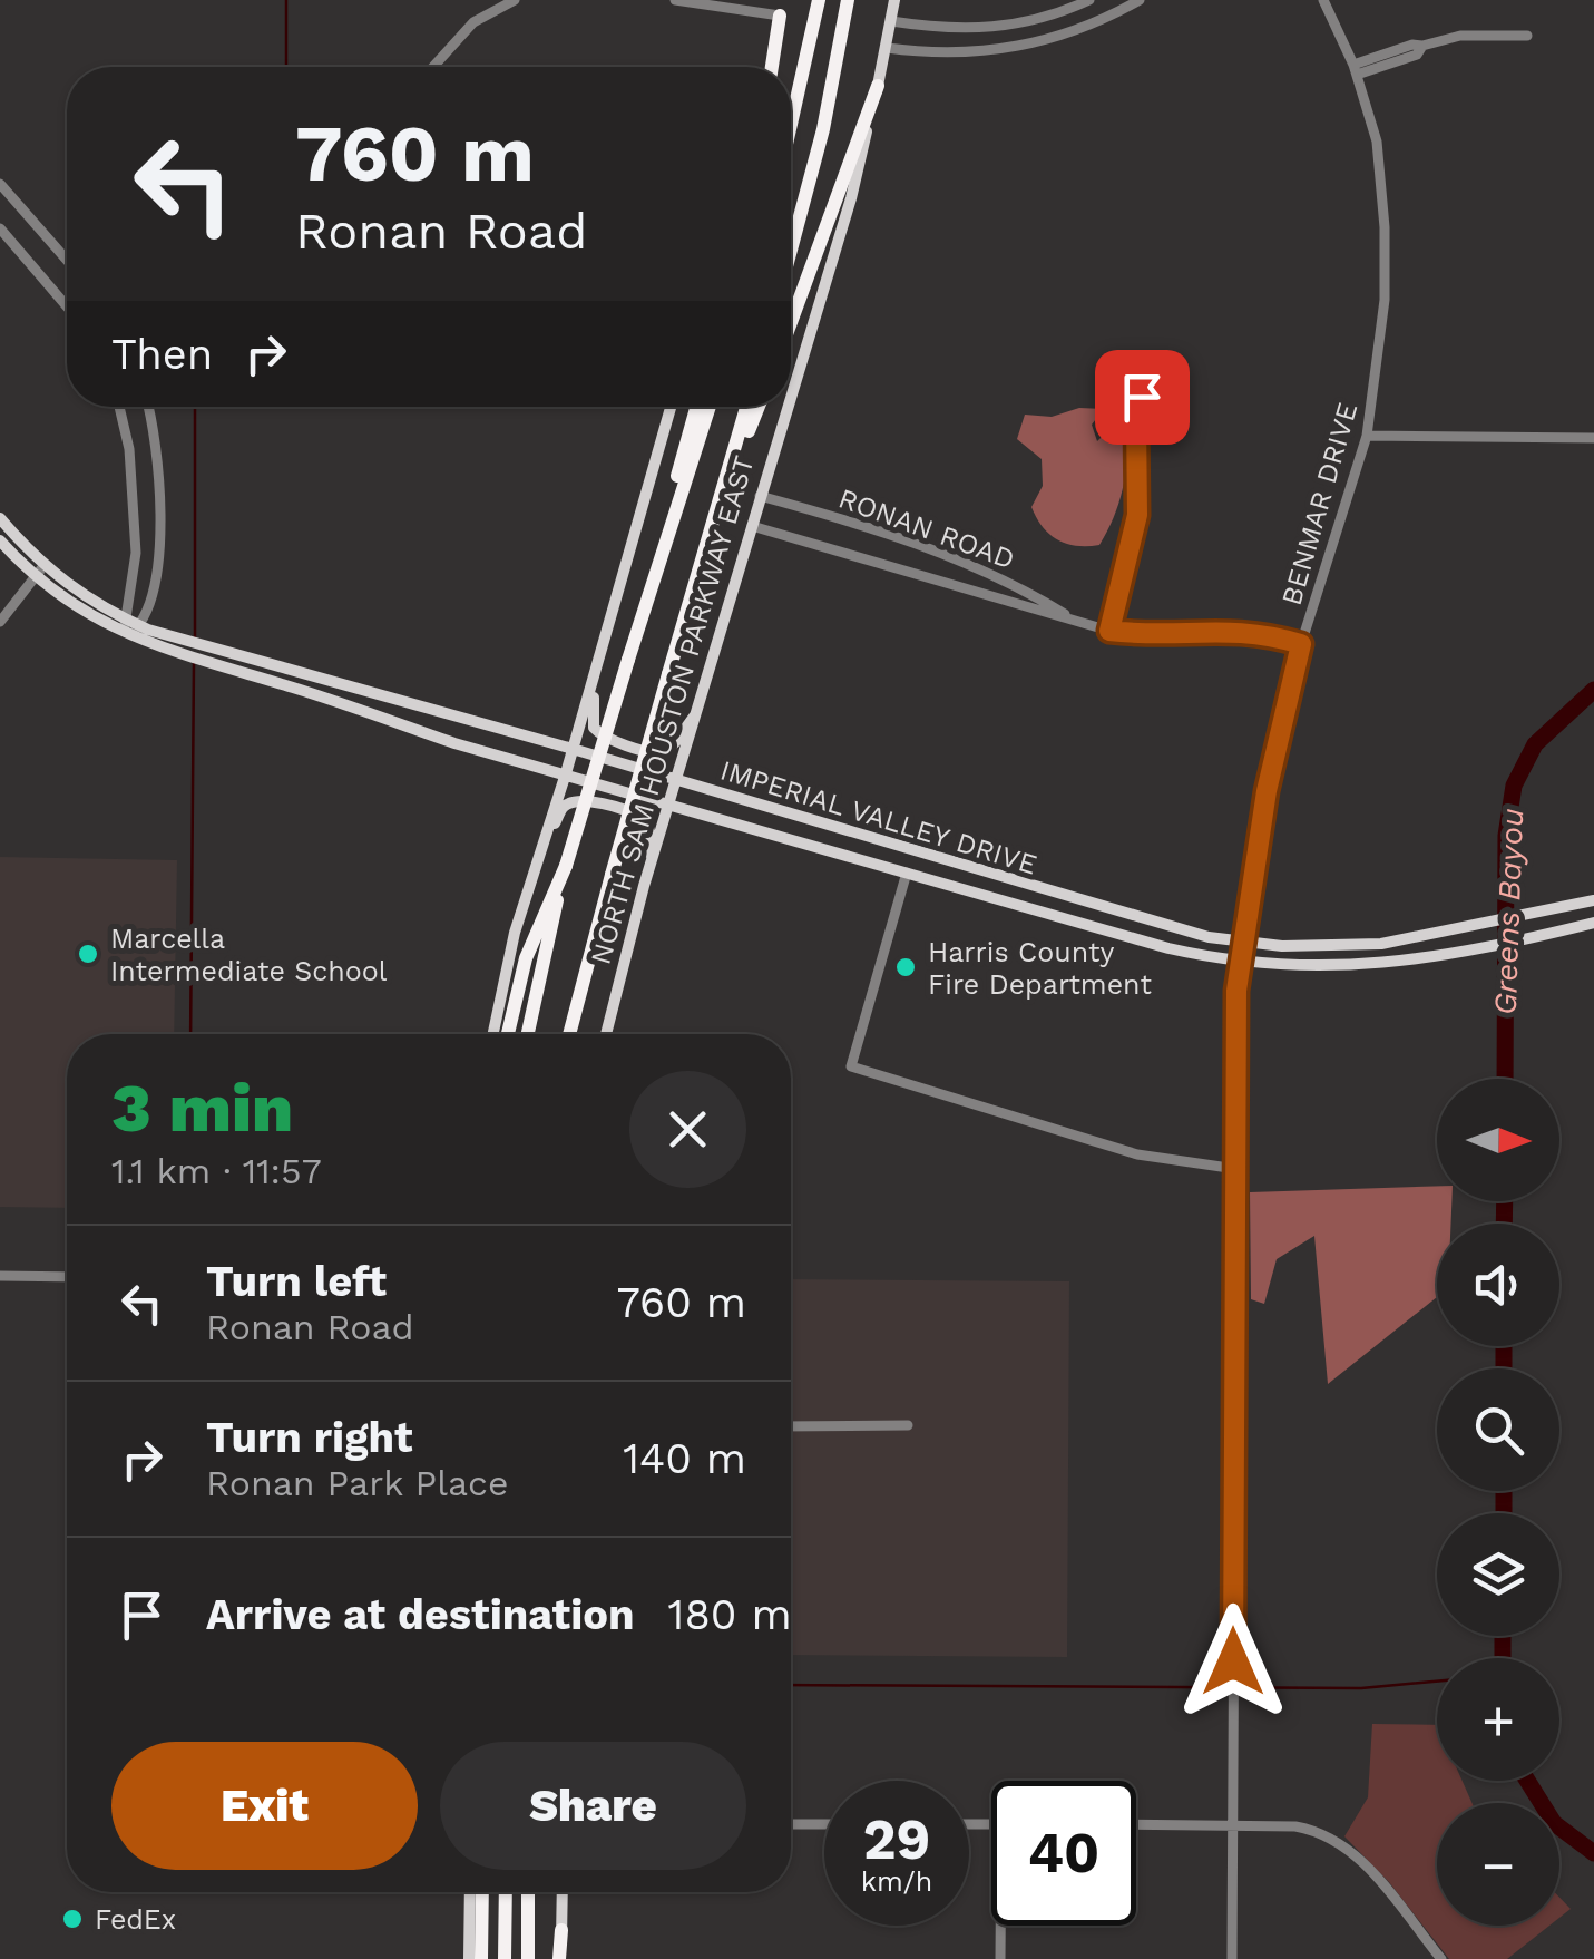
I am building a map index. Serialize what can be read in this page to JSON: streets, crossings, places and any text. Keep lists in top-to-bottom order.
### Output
{
  "streets": {
    "highway": ["NORTH SAM HOUSTON PARKWAY EAST"],
    "main road": ["IMPERIAL VALLEY DRIVE"],
    "street": ["BENMAR DRIVE", "RONAN ROAD"]
  },
  "crossings": [
    ["BENMAR DRIVE", "RONAN ROAD"],
    ["BENMAR DRIVE", "IMPERIAL VALLEY DRIVE"],
    ["RONAN ROAD", "NORTH SAM HOUSTON PARKWAY EAST"],
    ["NORTH SAM HOUSTON PARKWAY EAST", "IMPERIAL VALLEY DRIVE"]
  ],
  "water": ["Greens Bayou"],
  "places": ["Marcella Intermediate School", "Harris County Fire Department", "FedEx"],
  "north": "right",
  "page": {
    "turn": ["760 m", "Ronan Road"],
    "then": "Then",
    "heading": ["3 min", "1.1 km · 11:57"],
    "map_buttons": ["+", "−"],
    "list": [
      {
        "name": "Turn left",
        "note": "Ronan Road",
        "value": "760 m"
      },
      {
        "name": "Turn right",
        "note": "Ronan Park Place",
        "value": "140 m"
      },
      {
        "name": "Arrive at destination",
        "value": "180 m"
      }
    ],
    "buttons": ["Exit", "Share"],
    "speed": "29 km/h",
    "limit": "40"
  }
}
